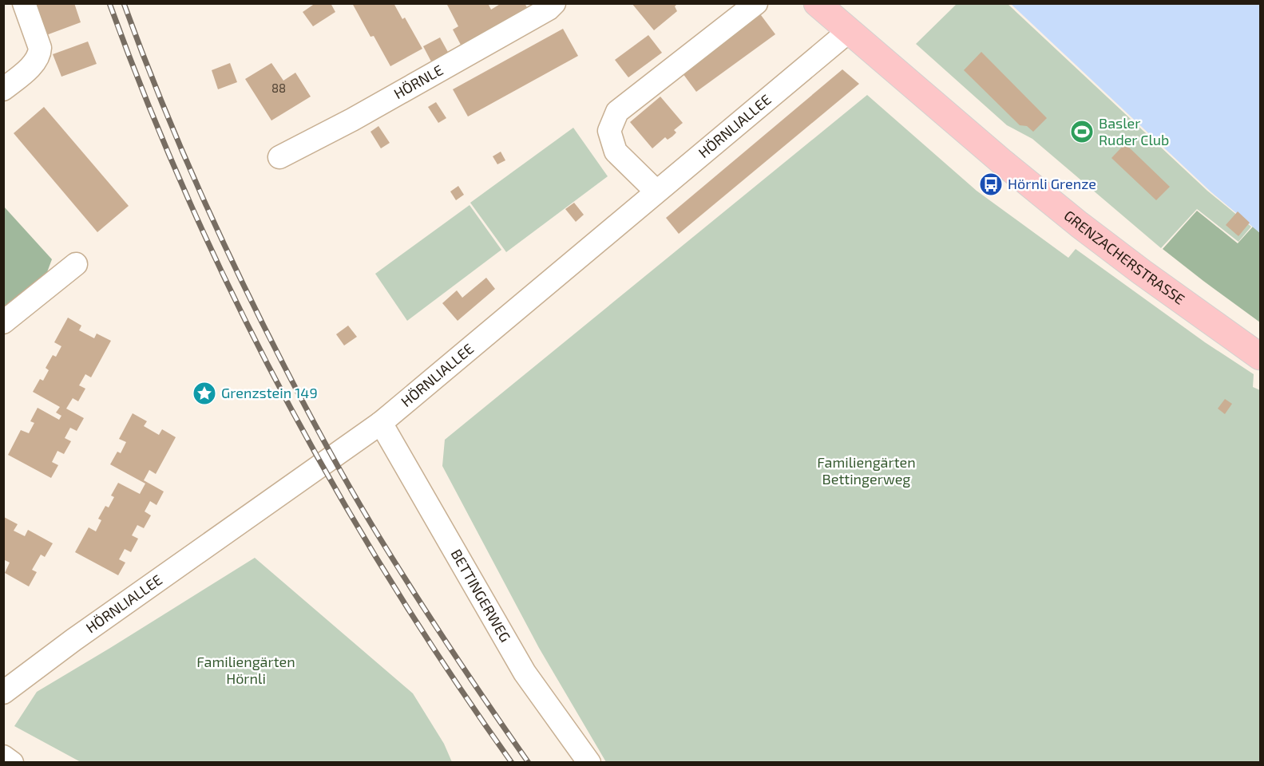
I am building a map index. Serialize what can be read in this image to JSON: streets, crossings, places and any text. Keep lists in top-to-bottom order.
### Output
{
  "streets": {
    "main road": ["GRENZACHERSTRASSE"],
    "street": ["HÖRNLE", "HÖRNLIALLEE", "BETTINGERWEG"]
  },
  "crossings": [
    ["HÖRNLIALLEE", "GRENZACHERSTRASSE"],
    ["HÖRNLIALLEE", "BETTINGERWEG"]
  ],
  "parks": ["Familiengärten Bettingerweg", "Familiengärten Hörnli"],
  "places": {
    "sports": ["Basler Ruder Club"],
    "bus stop": ["Hörnli Grenze"],
    "place": ["Grenzstein 149"]
  },
  "house_numbers": ["88"]
}
